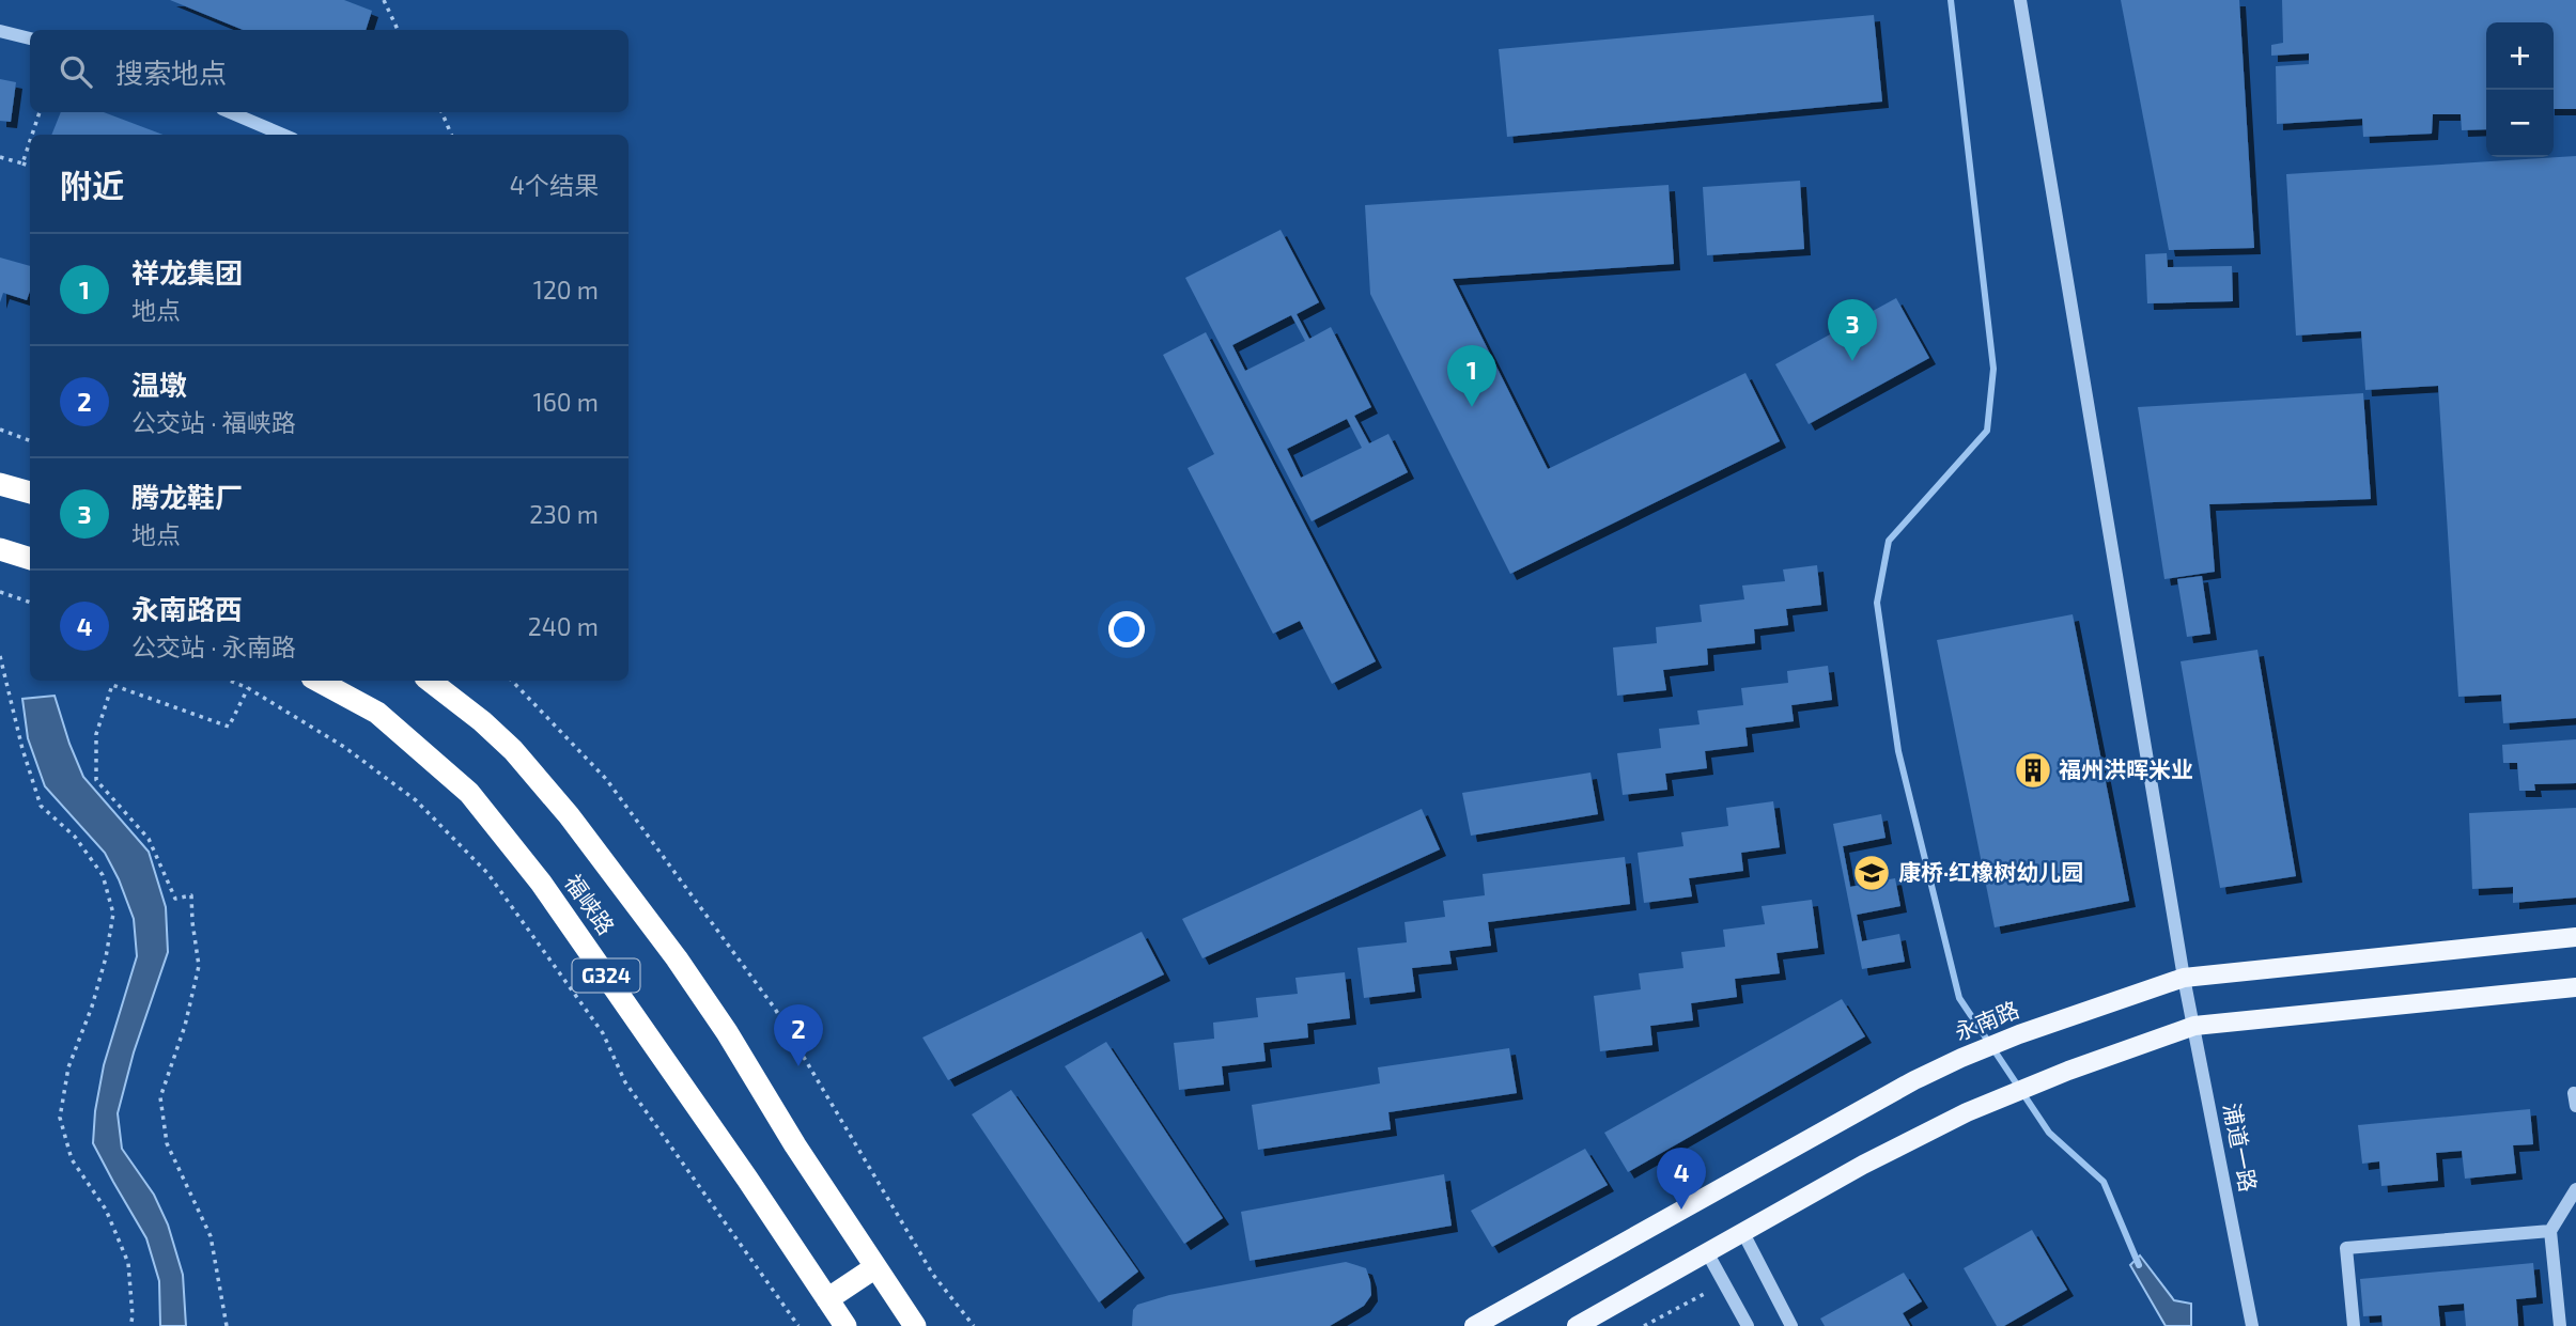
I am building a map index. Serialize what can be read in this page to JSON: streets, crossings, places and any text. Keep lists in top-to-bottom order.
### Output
{
  "streets": {
    "highway": ["福峡路", "G324"],
    "main road": ["永南路"],
    "street": ["浦道一路"]
  },
  "crossings": [
    ["永南路", "浦道一路"]
  ],
  "places": {
    "building": ["福州洪晖米业"],
    "school or university": ["康桥·红橡树幼儿园"]
  },
  "page": {
    "map_buttons": ["+", "−"],
    "search": "搜索地点",
    "heading": ["附近", "4个结果"],
    "list": [
      {
        "mark": "1",
        "name": "祥龙集团",
        "note": "地点",
        "value": "120 m"
      },
      {
        "mark": "2",
        "name": "温墩",
        "note": "公交站 · 福峡路",
        "value": "160 m"
      },
      {
        "mark": "3",
        "name": "腾龙鞋厂",
        "note": "地点",
        "value": "230 m"
      },
      {
        "mark": "4",
        "name": "永南路西",
        "note": "公交站 · 永南路",
        "value": "240 m"
      }
    ],
    "pins": [
      "3",
      "1",
      "2",
      "4"
    ]
  }
}
